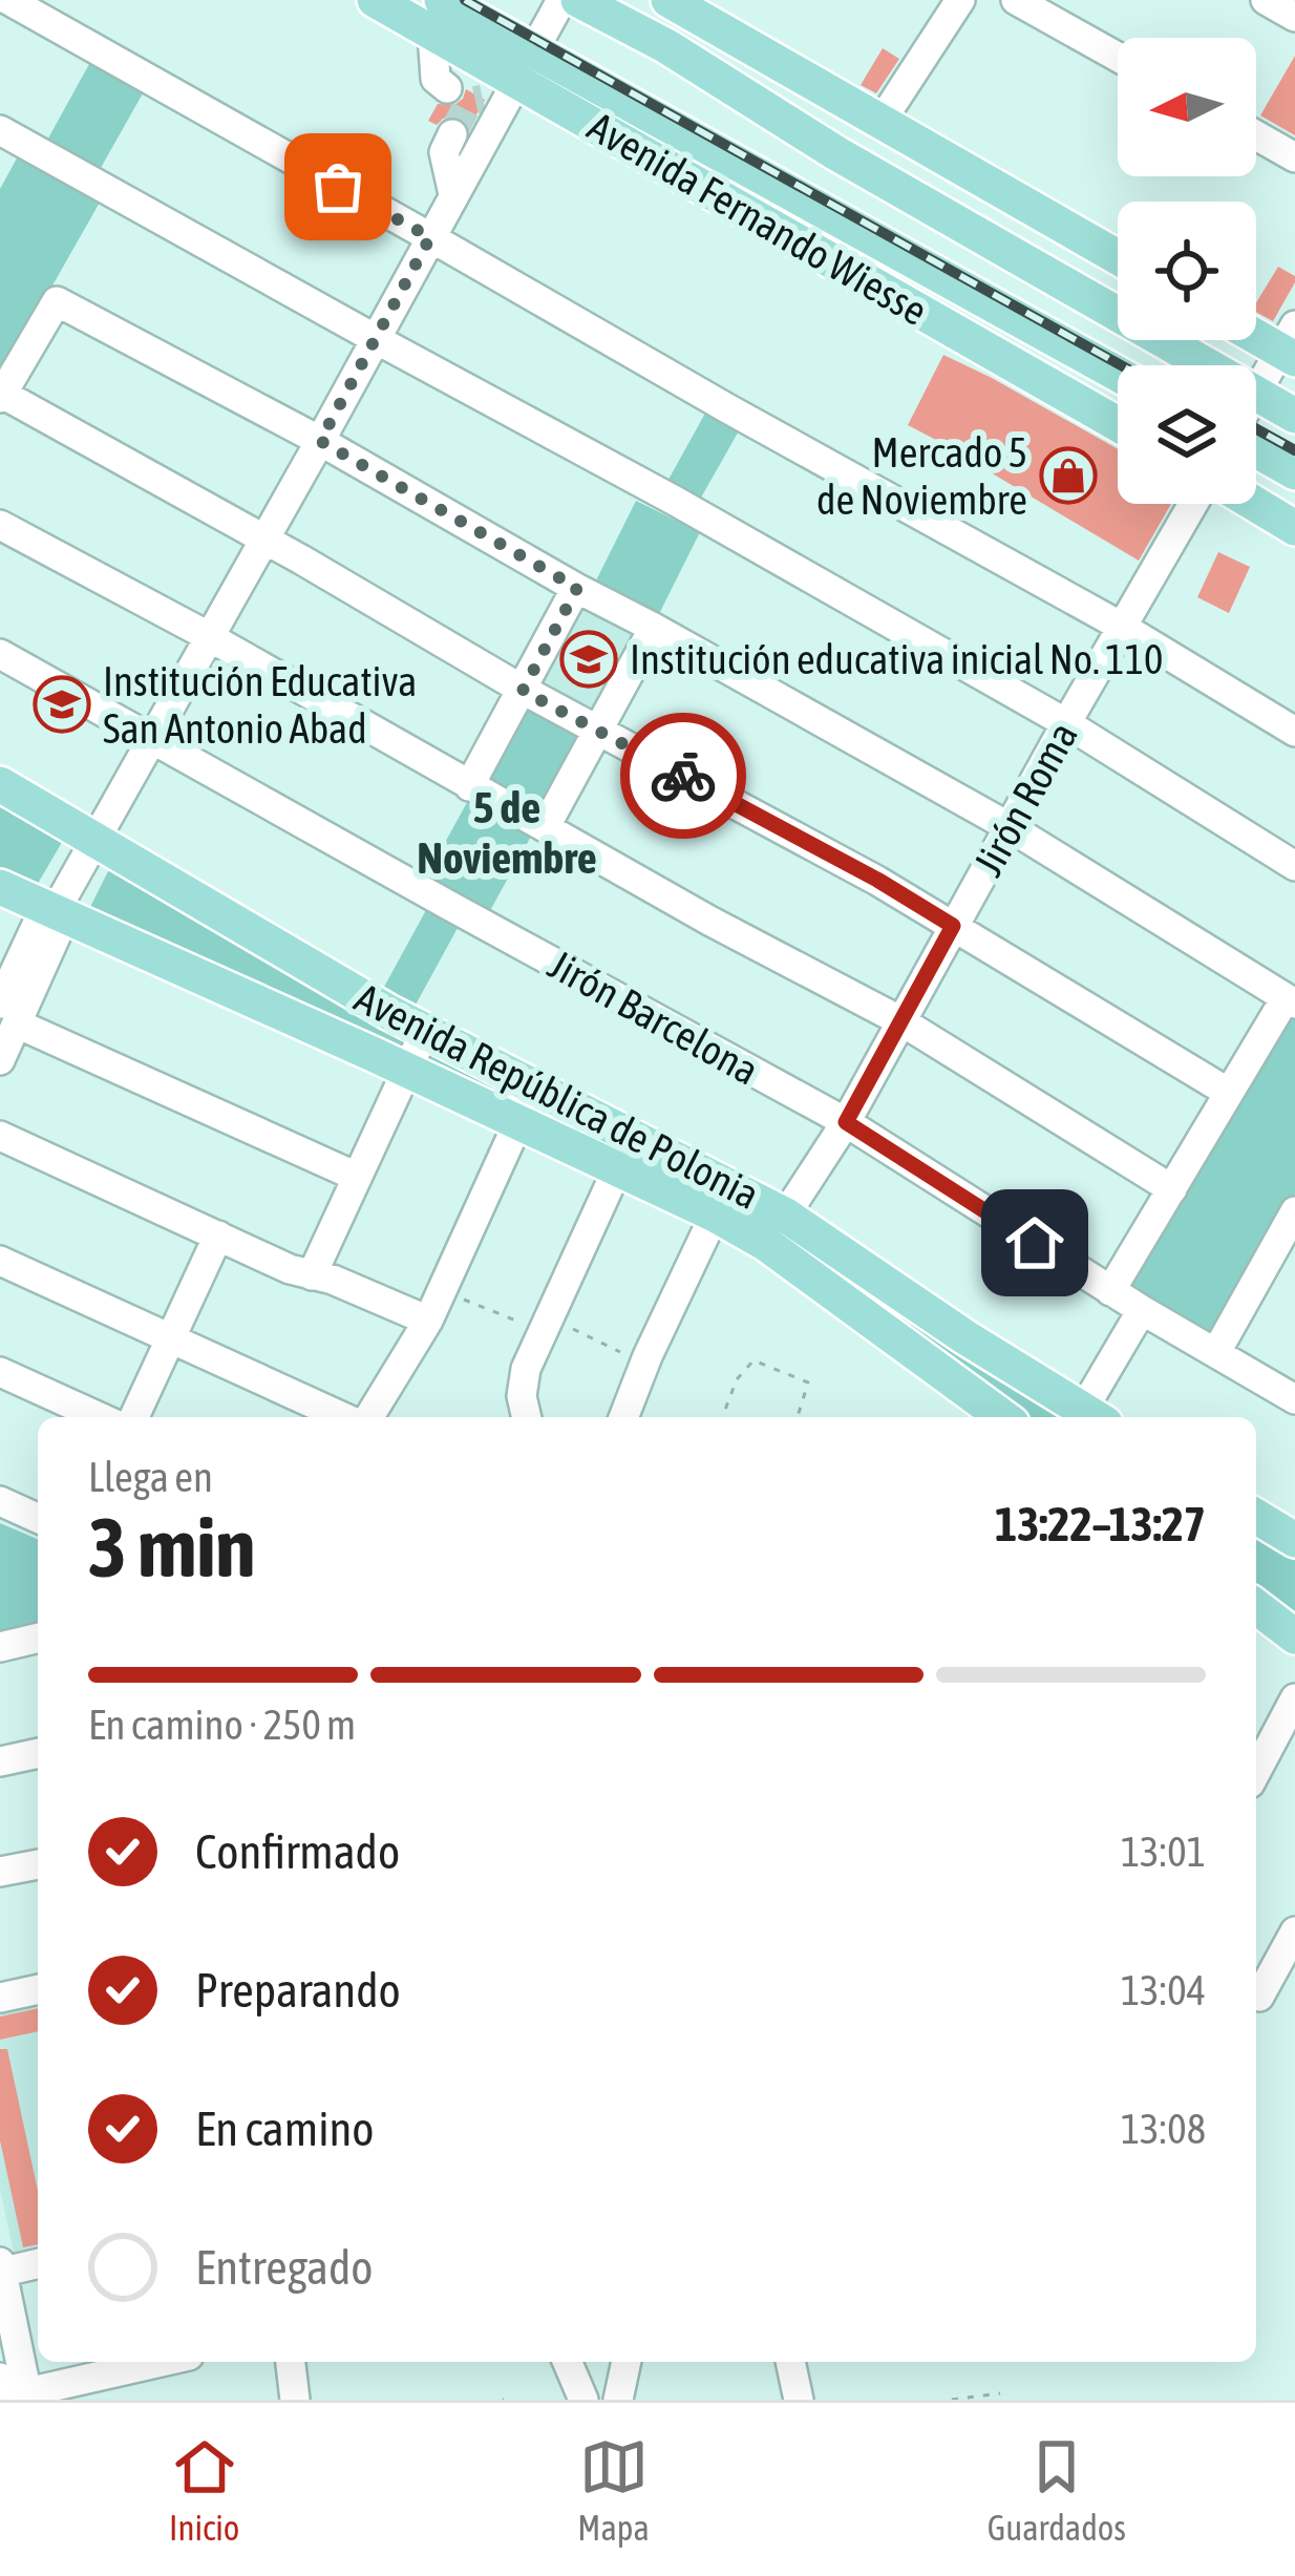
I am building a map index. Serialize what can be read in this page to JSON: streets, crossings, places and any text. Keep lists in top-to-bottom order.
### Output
{
  "streets": {
    "main road": ["Avenida Fernando Wiesse", "Avenida República de Polonia"],
    "street": ["Jirón Roma", "Jirón Barcelona"]
  },
  "crossings": [
    ["Jirón Roma", "Jirón Barcelona"],
    ["Jirón Roma", "Avenida República de Polonia"]
  ],
  "districts": ["5 de Noviembre"],
  "places": {
    "shop": ["Mercado 5 de Noviembre"],
    "school or university": ["Institución educativa inicial No. 110", "Institución Educativa San Antonio Abad"]
  },
  "north": "left",
  "page": {
    "heading": ["3 min", "Llega en", "13:22–13:27"],
    "bar": "En camino · 250 m",
    "list": [
      ["Confirmado", "13:01"],
      ["Preparando", "13:04"],
      ["En camino", "13:08"],
      "Entregado"
    ],
    "tabs": ["Inicio", "Mapa", "Guardados"]
  }
}
